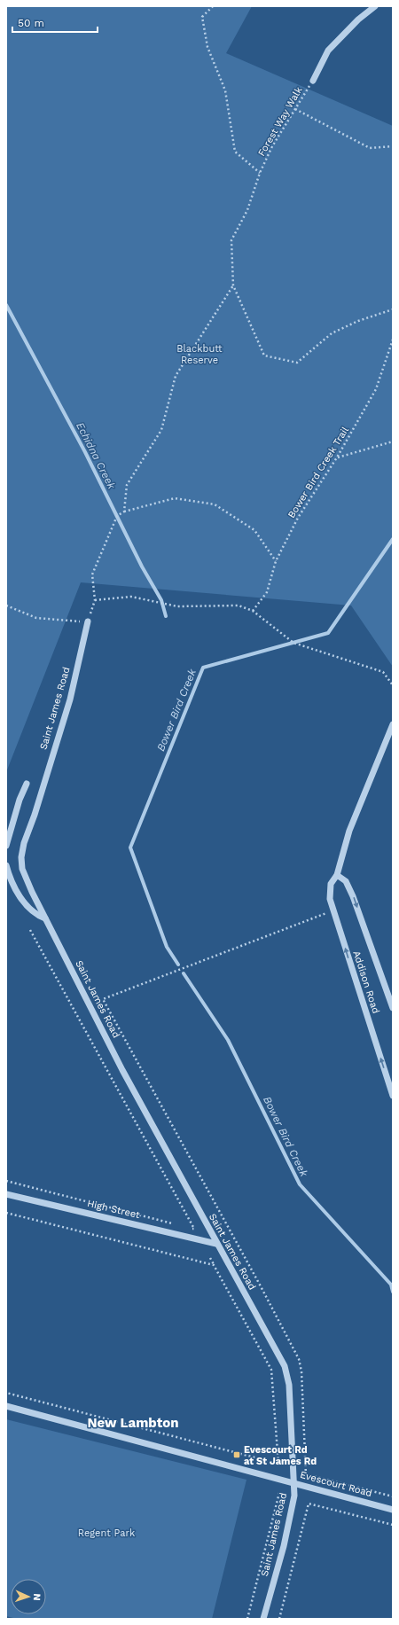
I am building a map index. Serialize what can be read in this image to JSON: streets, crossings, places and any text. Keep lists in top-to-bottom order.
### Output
{
  "streets": {
    "street": [
      "Saint James Road",
      "Addison Road",
      "High Street",
      "Evescourt Road"
    ],
    "path": ["Forest Way Walk", "Bower Bird Creek Trail"]
  },
  "crossings": [
    ["Saint James Road", "High Street"],
    ["Saint James Road", "Evescourt Road"]
  ],
  "districts": ["New Lambton"],
  "water": ["Echidna Creek", "Bower Bird Creek"],
  "parks": ["Blackbutt Reserve", "Regent Park"],
  "places": {
    "transit": ["Evescourt Rd at St James Rd"]
  },
  "scale_bar": "50 m",
  "north": "right"
}
